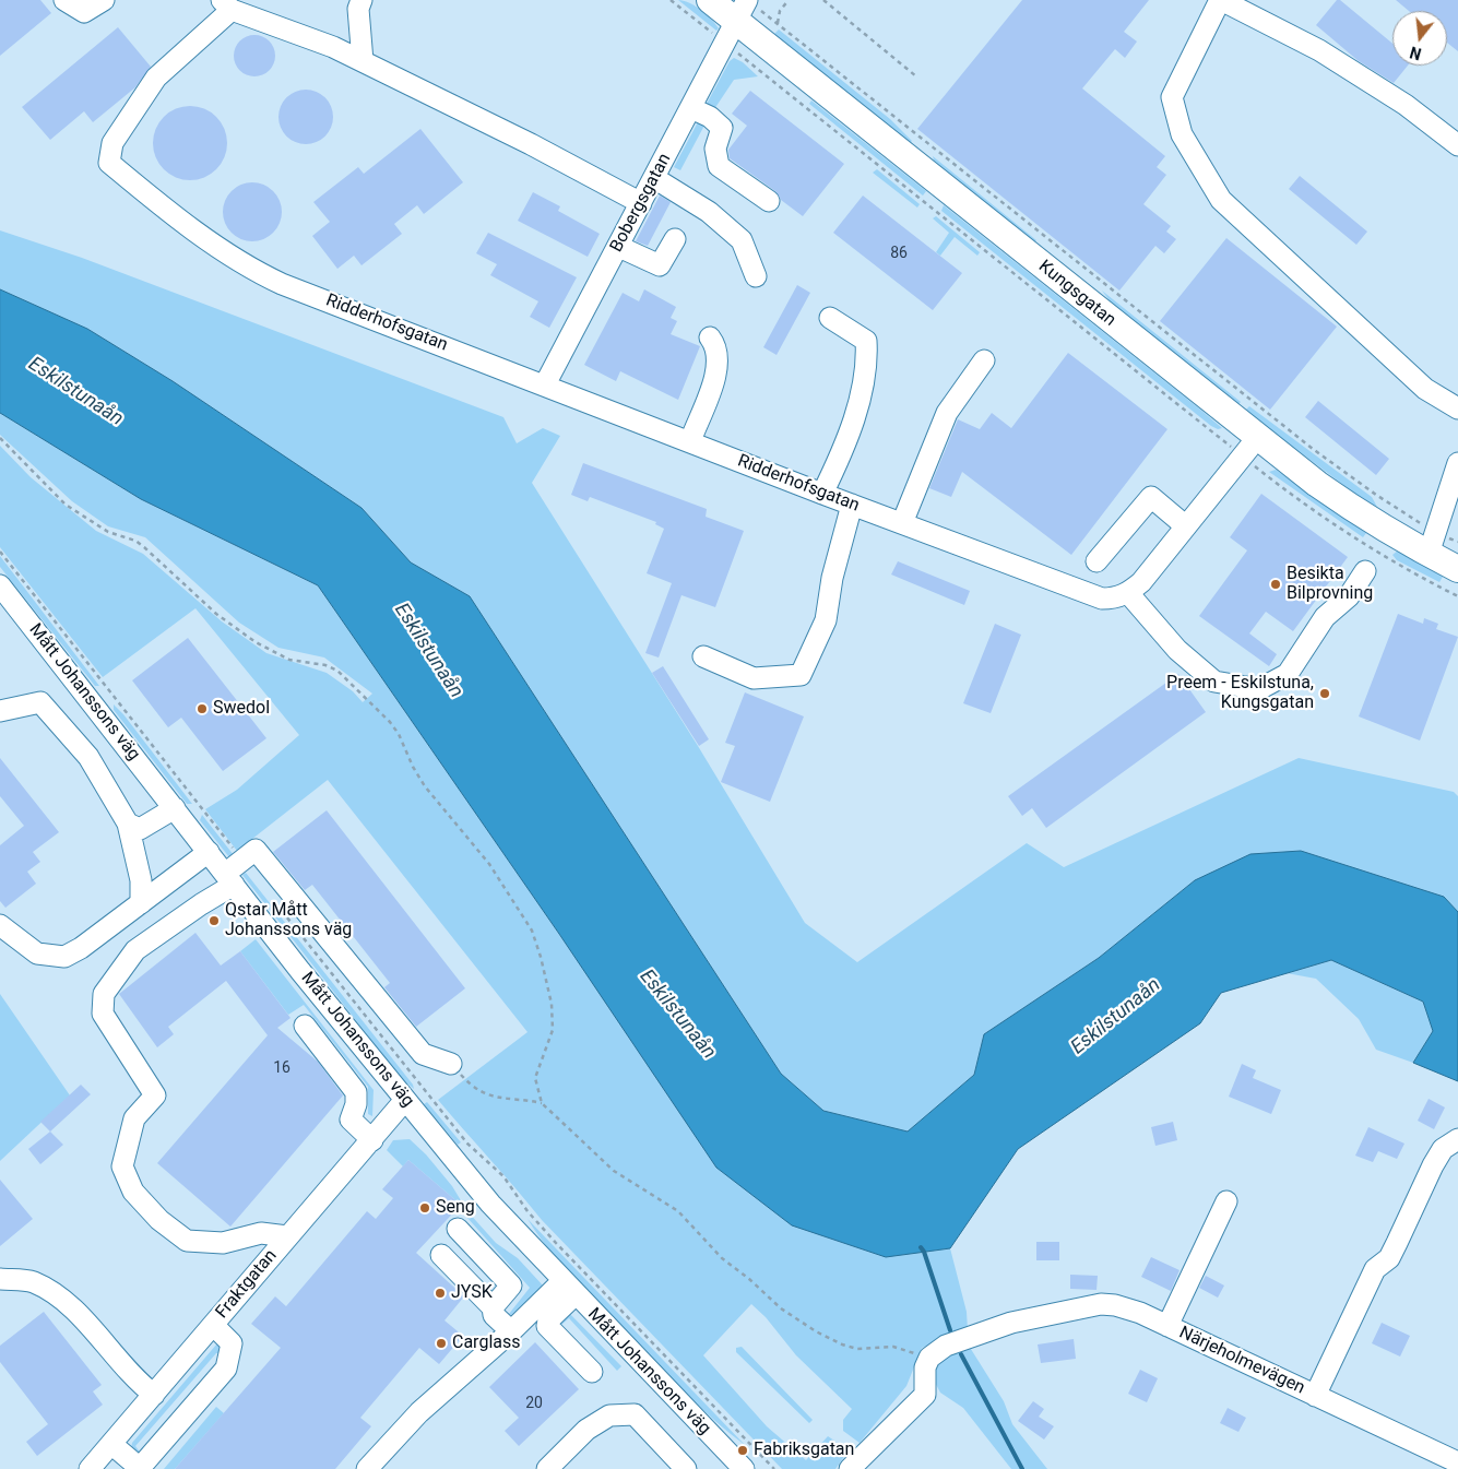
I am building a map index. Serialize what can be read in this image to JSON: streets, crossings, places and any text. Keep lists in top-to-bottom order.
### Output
{
  "streets": {
    "main road": ["Kungsgatan"],
    "street": [
      "Bobergsgatan",
      "Ridderhofsgatan",
      "Mått Johanssons väg",
      "Fraktgatan",
      "Närjeholmevägen"
    ]
  },
  "crossings": [
    ["Bobergsgatan", "Kungsgatan"],
    ["Bobergsgatan", "Ridderhofsgatan"],
    ["Mått Johanssons väg", "Fraktgatan"]
  ],
  "water": ["Eskilstunaån"],
  "places": [
    "Besikta Bilprovning",
    "Preem - Eskilstuna, Kungsgatan",
    "Swedol",
    "Qstar Mått Johanssons väg",
    "Seng",
    "JYSK",
    "Carglass",
    "Fabriksgatan"
  ],
  "house_numbers": ["86", "16", "20"],
  "north": "bottom"
}
